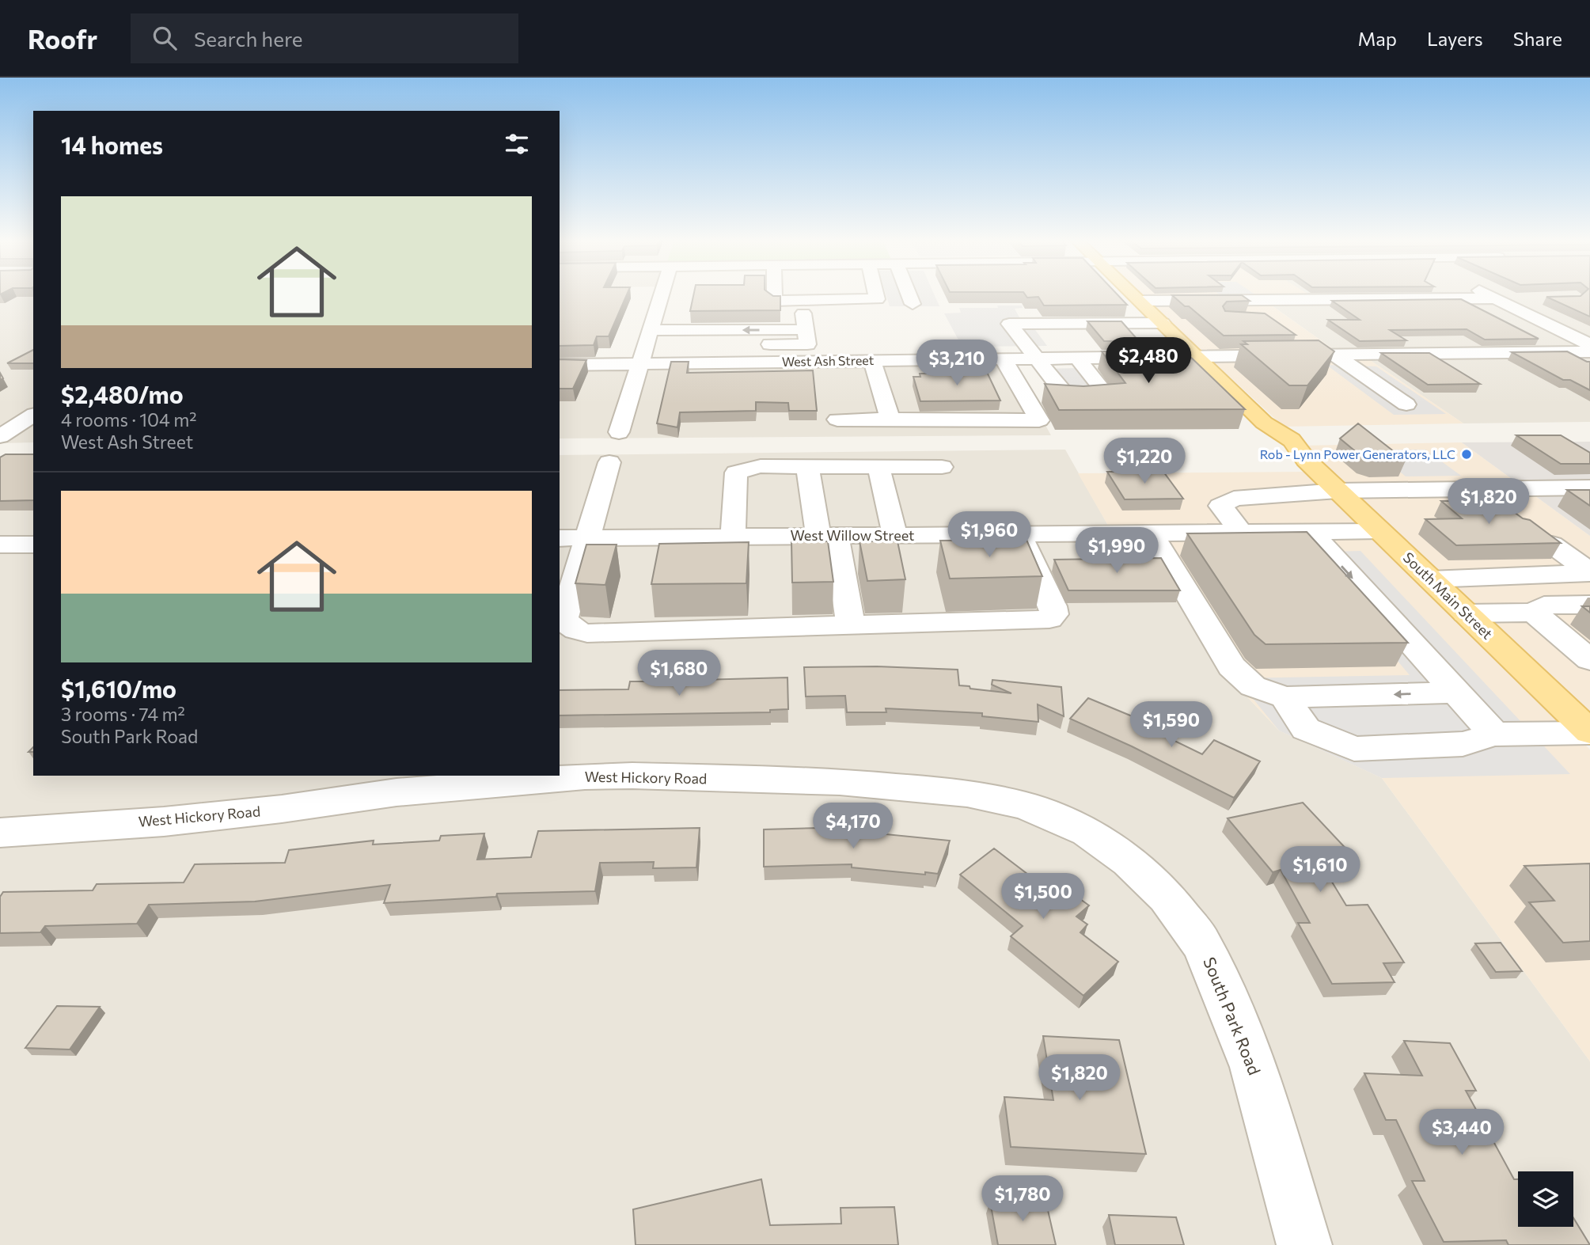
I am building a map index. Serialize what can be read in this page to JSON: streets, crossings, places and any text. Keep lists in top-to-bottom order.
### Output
{
  "streets": {
    "main road": ["South Main Street"],
    "street": [
      "West Ash Street",
      "West Willow Street",
      "West Hickory Road",
      "South Park Road"
    ]
  },
  "crossings": [
    ["West Ash Street", "South Main Street"],
    ["West Willow Street", "South Main Street"],
    ["West Hickory Road", "South Park Road"]
  ],
  "places": ["Rob - Lynn Power Generators, LLC"],
  "page": {
    "header": "Roofr",
    "search": "Search here",
    "nav": ["Map", "Layers", "Share"],
    "heading": "14 homes",
    "list": [
      {
        "name": "$2,480/mo",
        "note": "4 rooms · 104 m² · West Ash Street"
      },
      {
        "name": "$1,610/mo",
        "note": "3 rooms · 74 m² · South Park Road"
      }
    ],
    "price": [
      "$2,480",
      "$3,210",
      "$1,220",
      "$1,820",
      "$1,960",
      "$1,990",
      "$1,680",
      "$1,590",
      "$4,170",
      "$1,610",
      "$1,500",
      "$1,820",
      "$3,440",
      "$1,780"
    ]
  }
}
